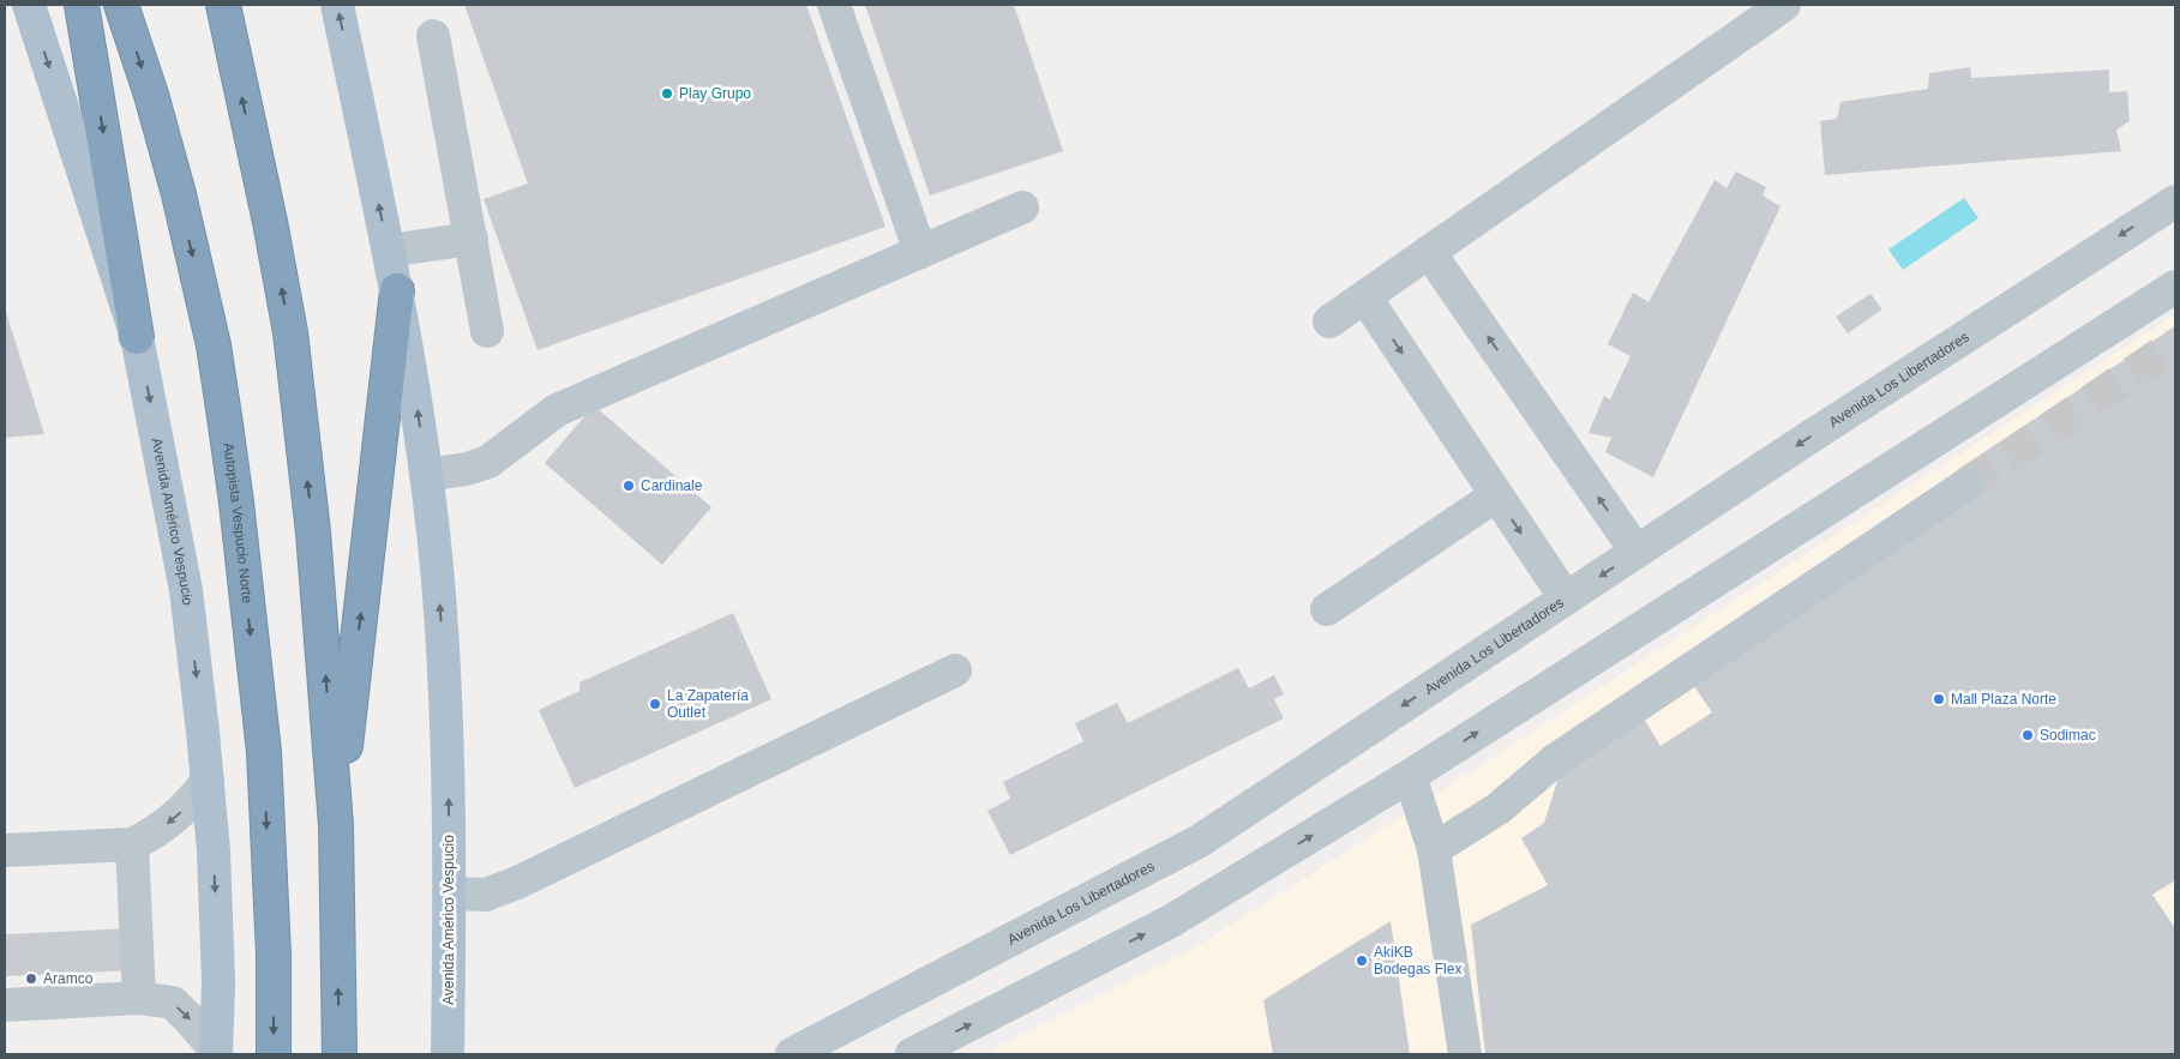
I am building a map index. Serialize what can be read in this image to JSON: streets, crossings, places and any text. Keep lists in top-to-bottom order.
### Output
{
  "streets": {
    "highway": ["Autopista Vespucio Norte"],
    "main road": ["Avenida Américo Vespucio"],
    "street": ["Avenida Los Libertadores"]
  },
  "places": [
    "Play Grupo",
    "Cardinale",
    "Mall Plaza Norte",
    "La Zapatería Outlet",
    "Sodimac",
    "AkiKB Bodegas Flex",
    "Aramco"
  ]
}
